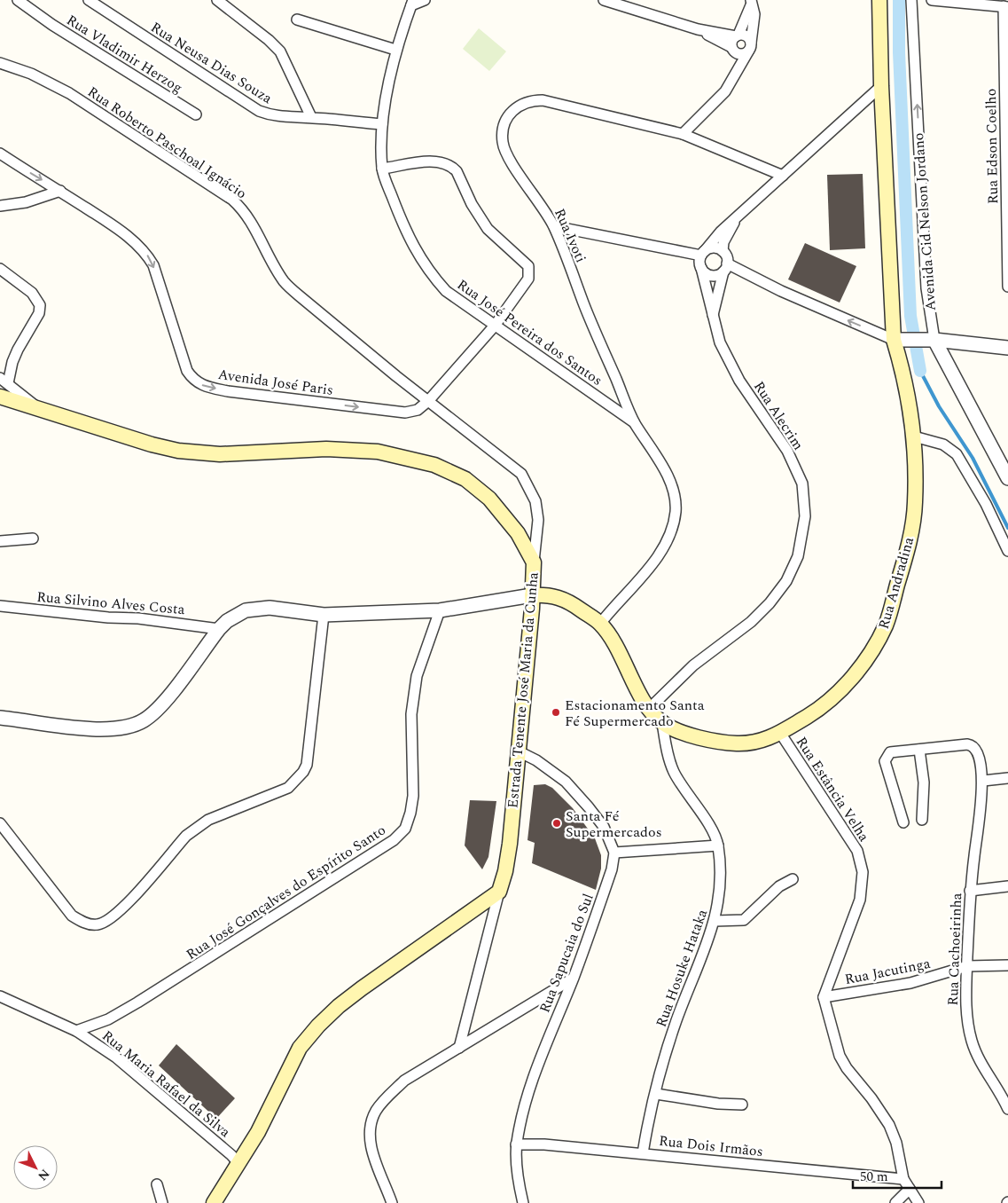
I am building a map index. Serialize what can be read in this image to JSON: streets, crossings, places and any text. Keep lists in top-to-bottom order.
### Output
{
  "streets": {
    "main road": ["Rua Andradina", "Estrada Tenente José Maria da Cunha"],
    "street": [
      "Rua Vladimir Herzog",
      "Rua Neusa Dias Souza",
      "Rua Roberto Paschoal Ignácio",
      "Rua Edson Coelho",
      "Avenida Cid Nelson Jordano",
      "Rua Ivoti",
      "Rua José Pereira dos Santos",
      "Avenida José Paris",
      "Rua Alecrim",
      "Rua Silvino Alves Costa",
      "Rua Estância Velha",
      "Rua José Gonçalves do Espírito Santo",
      "Rua Cachoeirinha",
      "Rua Sapucaia do Sul",
      "Rua Hosuke Hataka",
      "Rua Jacutinga",
      "Rua Maria Rafael da Silva",
      "Rua Dois Irmãos"
    ]
  },
  "crossings": [
    ["Rua Neusa Dias Souza", "Rua José Pereira dos Santos"],
    ["Rua Roberto Paschoal Ignácio", "Avenida José Paris"],
    ["Rua Ivoti", "Rua José Pereira dos Santos"],
    ["Rua Ivoti", "Rua Andradina"],
    ["Rua José Pereira dos Santos", "Avenida José Paris"],
    ["Rua Alecrim", "Rua Andradina"],
    ["Rua Andradina", "Estrada Tenente José Maria da Cunha"],
    ["Rua Andradina", "Rua Estância Velha"],
    ["Rua Andradina", "Rua Hosuke Hataka"],
    ["Rua Estância Velha", "Rua Jacutinga"],
    ["Rua José Gonçalves do Espírito Santo", "Rua Maria Rafael da Silva"],
    ["Rua Cachoeirinha", "Rua Jacutinga"],
    ["Rua Sapucaia do Sul", "Rua Dois Irmãos"],
    ["Rua Hosuke Hataka", "Rua Dois Irmãos"]
  ],
  "one_way": ["Avenida Cid Nelson Jordano", "Avenida José Paris"],
  "places": ["Estacionamento Santa Fé Supermercado", "Santa Fé Supermercados"],
  "scale_bar": "50 m",
  "north": "bottom right"
}
